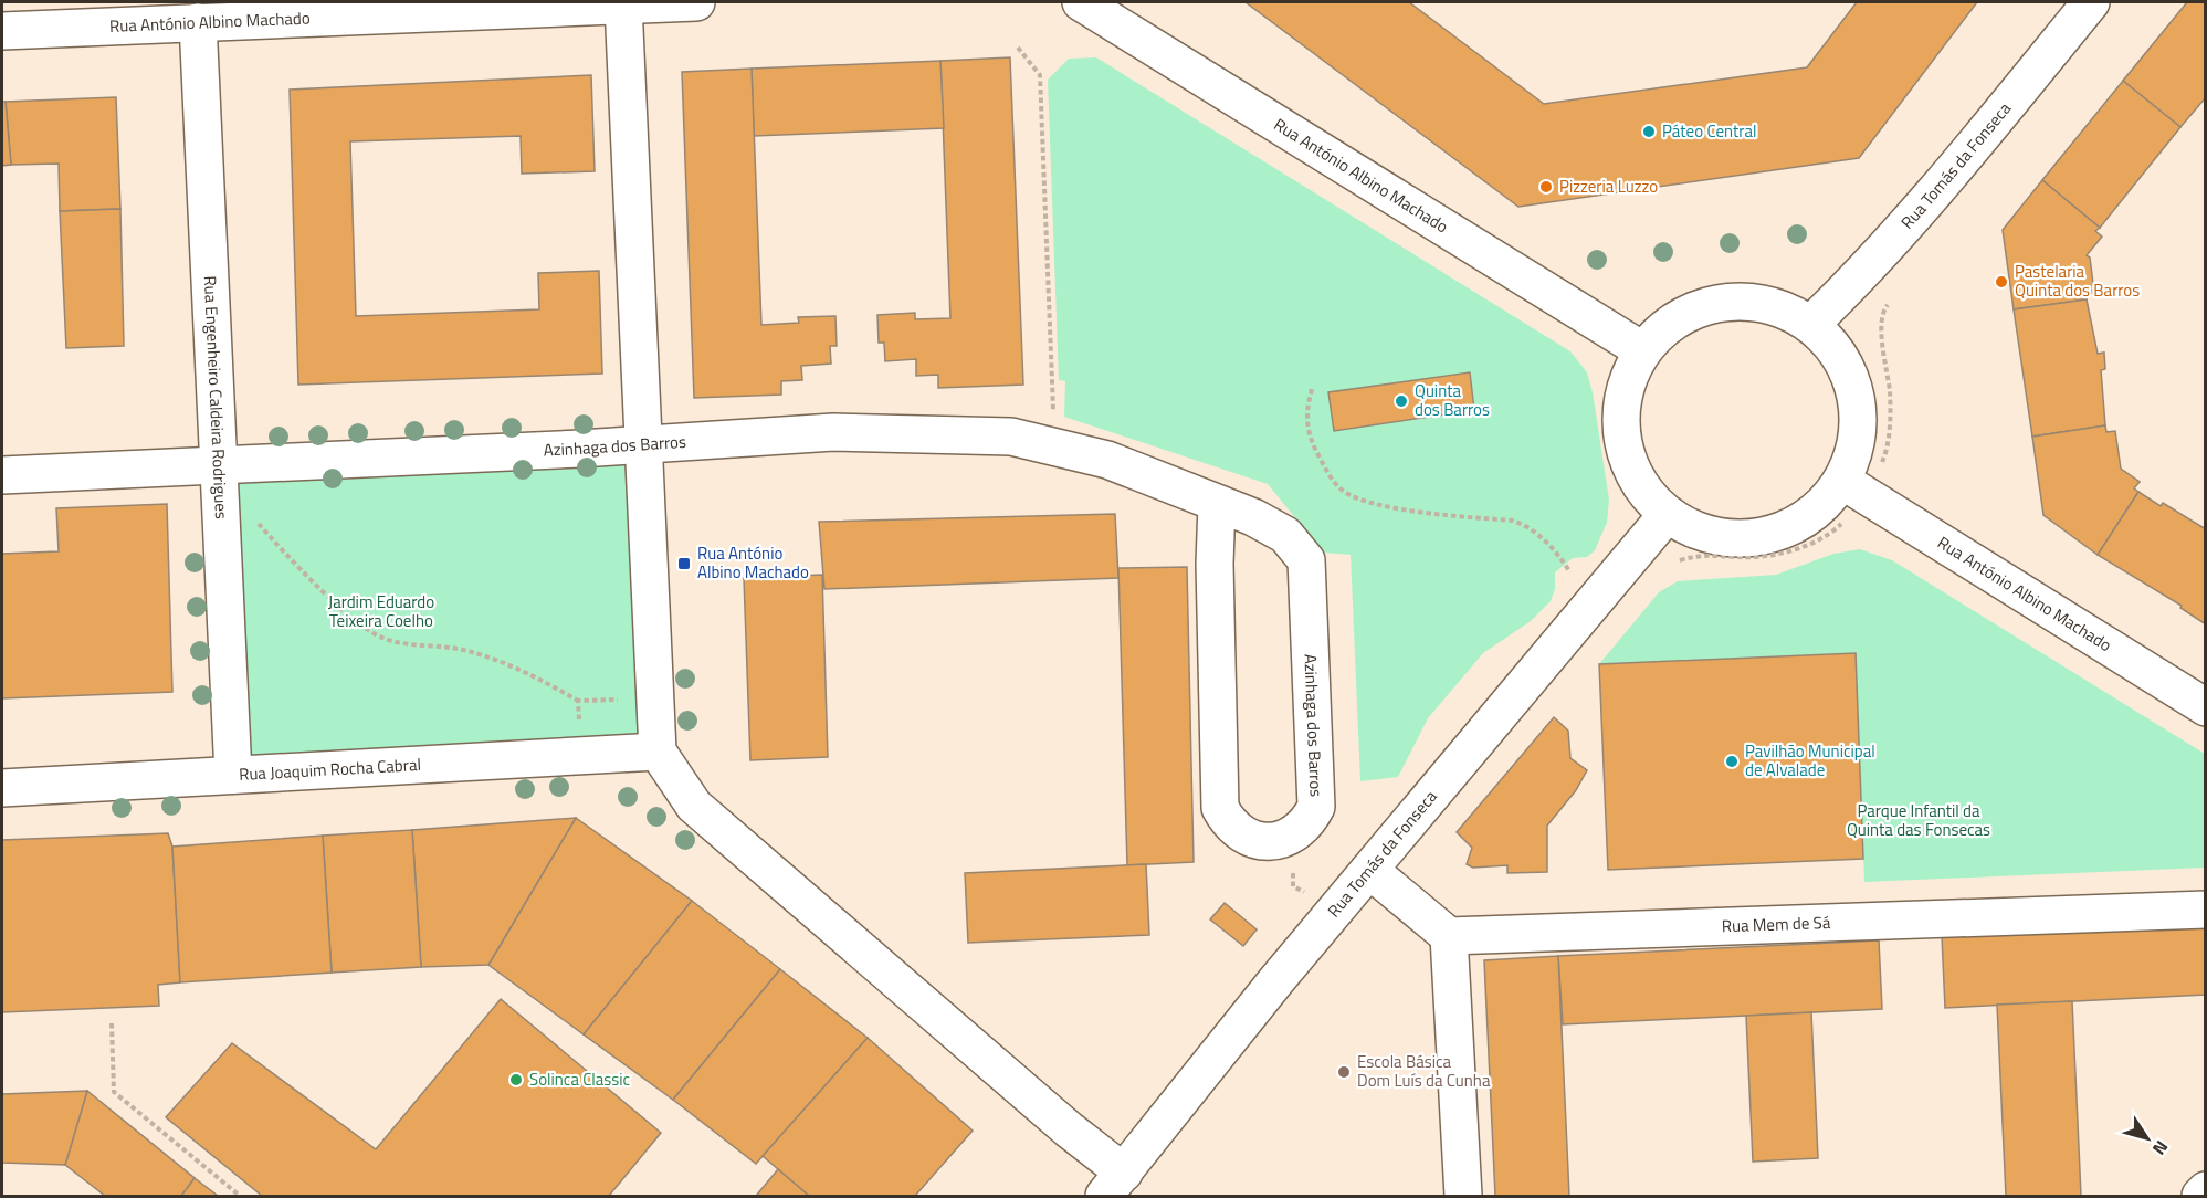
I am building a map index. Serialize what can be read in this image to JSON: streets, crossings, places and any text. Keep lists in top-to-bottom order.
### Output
{
  "streets": {
    "street": [
      "Rua António Albino Machado",
      "Rua Tomás da Fonseca",
      "Rua Engenheiro Caldeira Rodrigues",
      "Azinhaga dos Barros",
      "Rua Joaquim Rocha Cabral",
      "Rua Mem de Sá"
    ]
  },
  "crossings": [
    ["Rua António Albino Machado", "Rua Engenheiro Caldeira Rodrigues"],
    ["Rua Engenheiro Caldeira Rodrigues", "Azinhaga dos Barros"],
    ["Rua Engenheiro Caldeira Rodrigues", "Rua Joaquim Rocha Cabral"]
  ],
  "parks": ["Jardim Eduardo Teixeira Coelho", "Parque Infantil da Quinta das Fonsecas"],
  "places": {
    "other": [
      "Páteo Central",
      "Pizzeria Luzzo",
      "Pastelaria Quinta dos Barros",
      "Quinta dos Barros",
      "Pavilhão Municipal de Alvalade",
      "Escola Básica Dom Luís da Cunha",
      "Solinca Classic"
    ],
    "transit": ["Rua António Albino Machado"]
  },
  "north": "bottom right"
}
